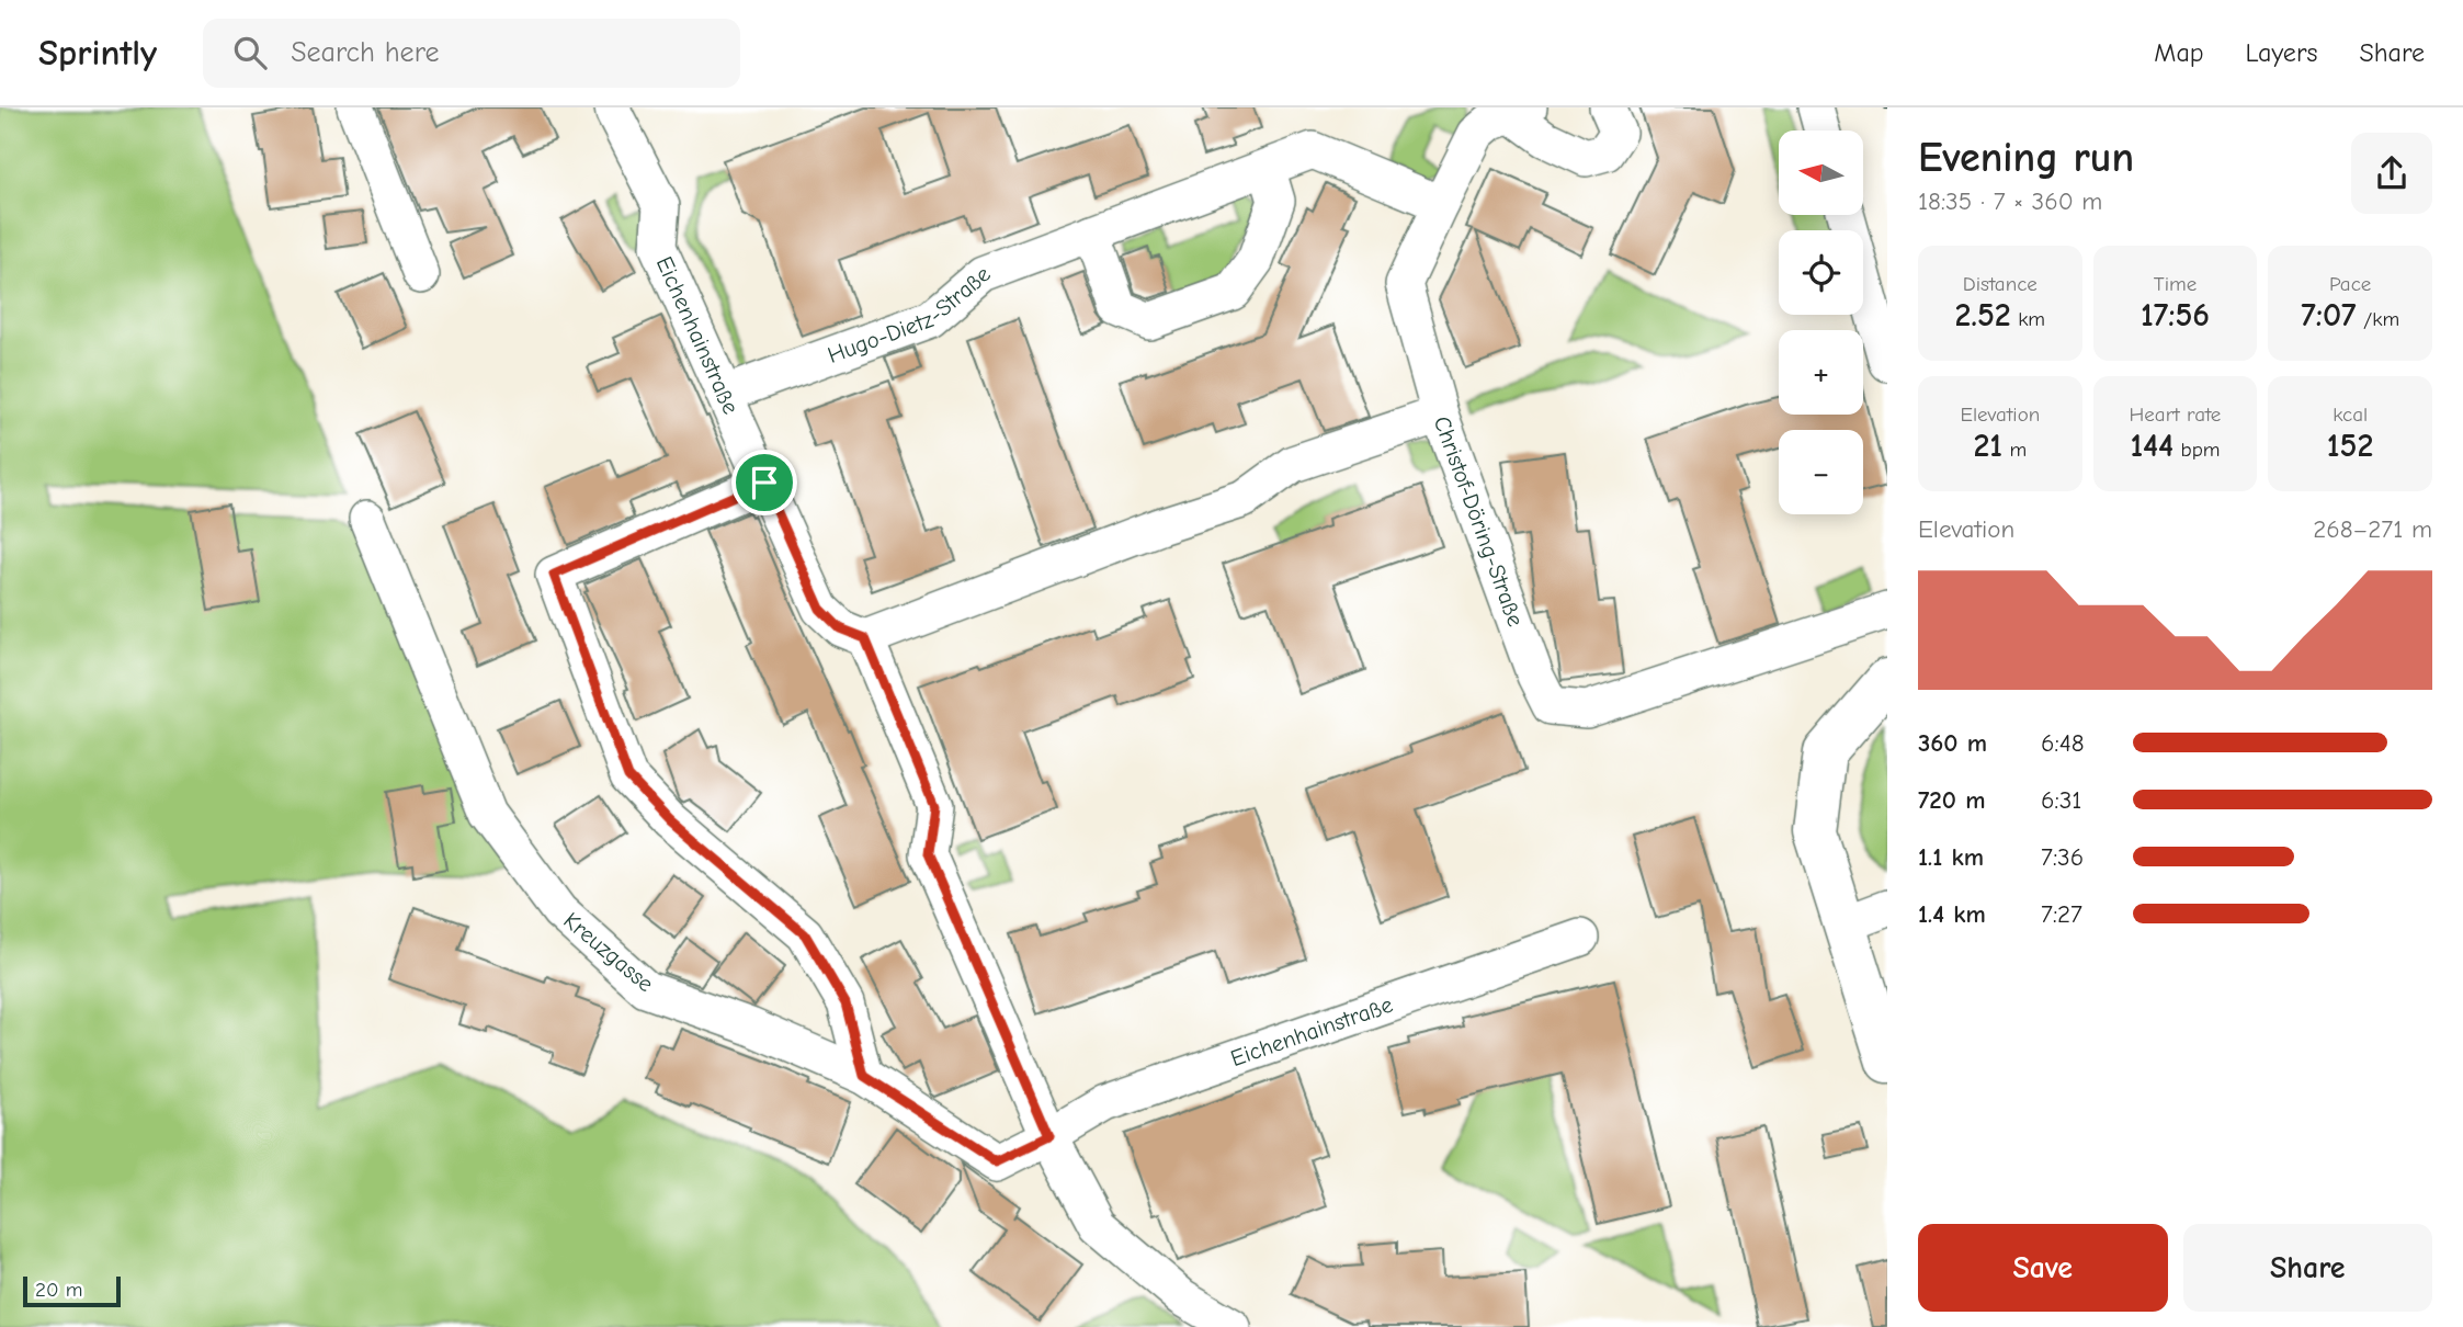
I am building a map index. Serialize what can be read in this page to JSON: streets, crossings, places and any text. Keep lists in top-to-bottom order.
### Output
{
  "streets": {
    "street": [
      "Hugo-Dietz-Straße",
      "Eichenhainstraße",
      "Christof-Döring-Straße",
      "Kreuzgasse"
    ]
  },
  "crossings": [
    ["Hugo-Dietz-Straße", "Eichenhainstraße"],
    ["Eichenhainstraße", "Christof-Döring-Straße"],
    ["Eichenhainstraße", "Kreuzgasse"]
  ],
  "scale_bar": "20 m",
  "north": "left",
  "page": {
    "header": "Sprintly",
    "search": "Search here",
    "nav": ["Map", "Layers", "Share"],
    "heading": ["Evening run", "18:35 · 7 × 360 m"],
    "map_buttons": ["+", "−"],
    "stats": [
      ["Distance", "2.52 km"],
      ["Time", "17:56"],
      ["Pace", "7:07 /km"],
      ["Elevation", "21 m"],
      ["Heart rate", "144 bpm"],
      ["kcal", "152"]
    ],
    "chart": ["Elevation", "268–271 m"],
    "list": [
      {
        "name": "360 m",
        "note": "6:48"
      },
      {
        "name": "720 m",
        "note": "6:31"
      },
      {
        "name": "1.1 km",
        "note": "7:36"
      },
      {
        "name": "1.4 km",
        "note": "7:27"
      }
    ],
    "buttons": ["Save", "Share"],
    "scale": "20 m"
  }
}
